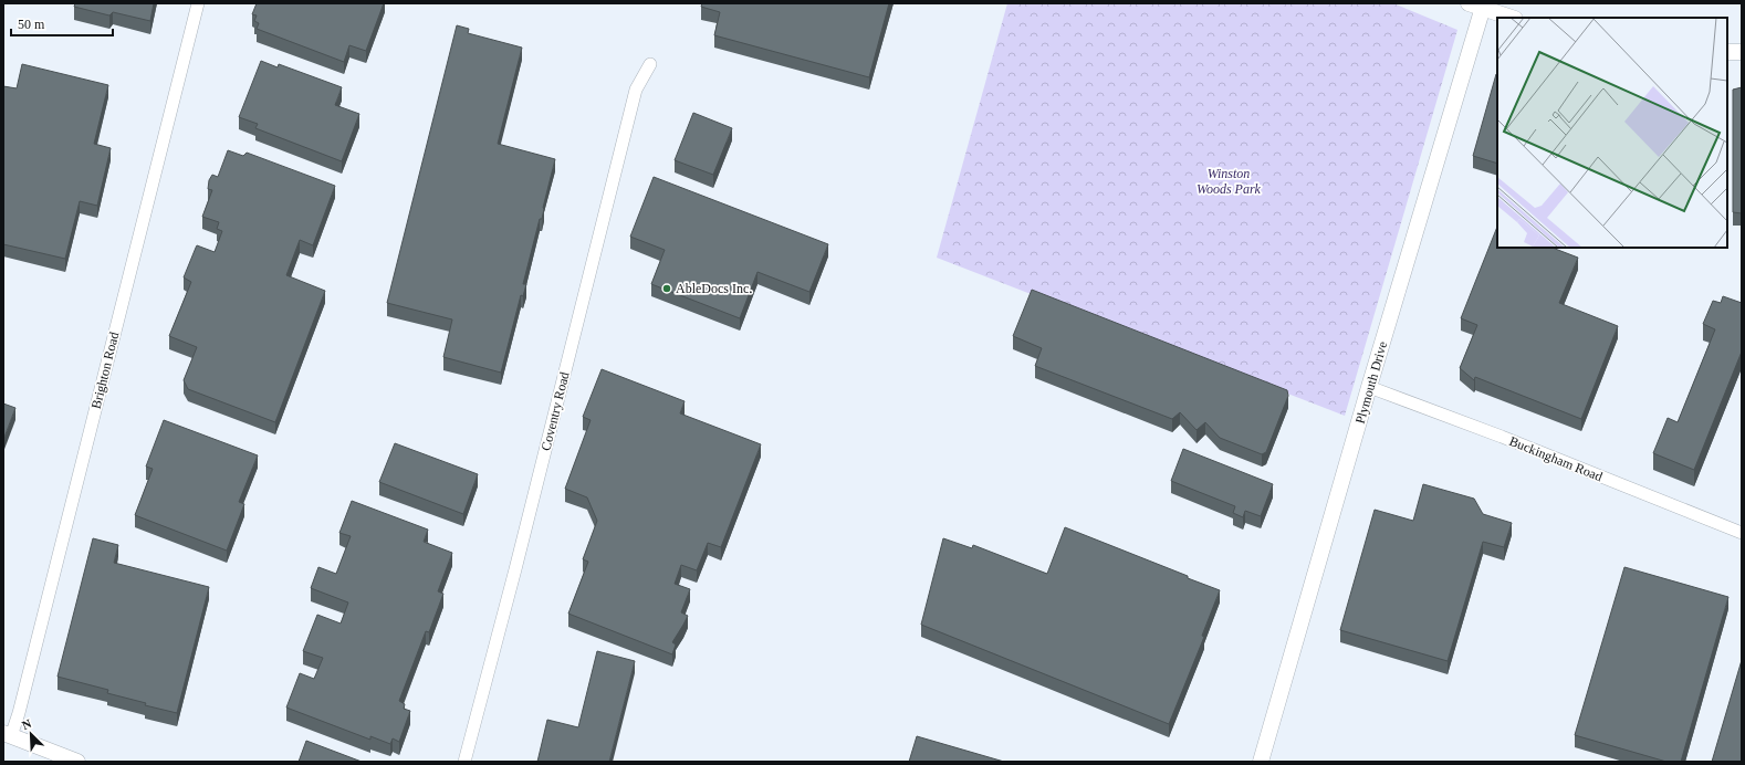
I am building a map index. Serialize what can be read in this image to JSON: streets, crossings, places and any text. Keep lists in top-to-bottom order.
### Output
{
  "streets": {
    "street": [
      "Brighton Road",
      "Plymouth Drive",
      "Coventry Road",
      "Buckingham Road"
    ]
  },
  "crossings": [
    ["Plymouth Drive", "Buckingham Road"]
  ],
  "parks": ["Winston Woods Park"],
  "places": ["AbleDocs Inc."],
  "scale_bar": "50 m",
  "north": "top left"
}
